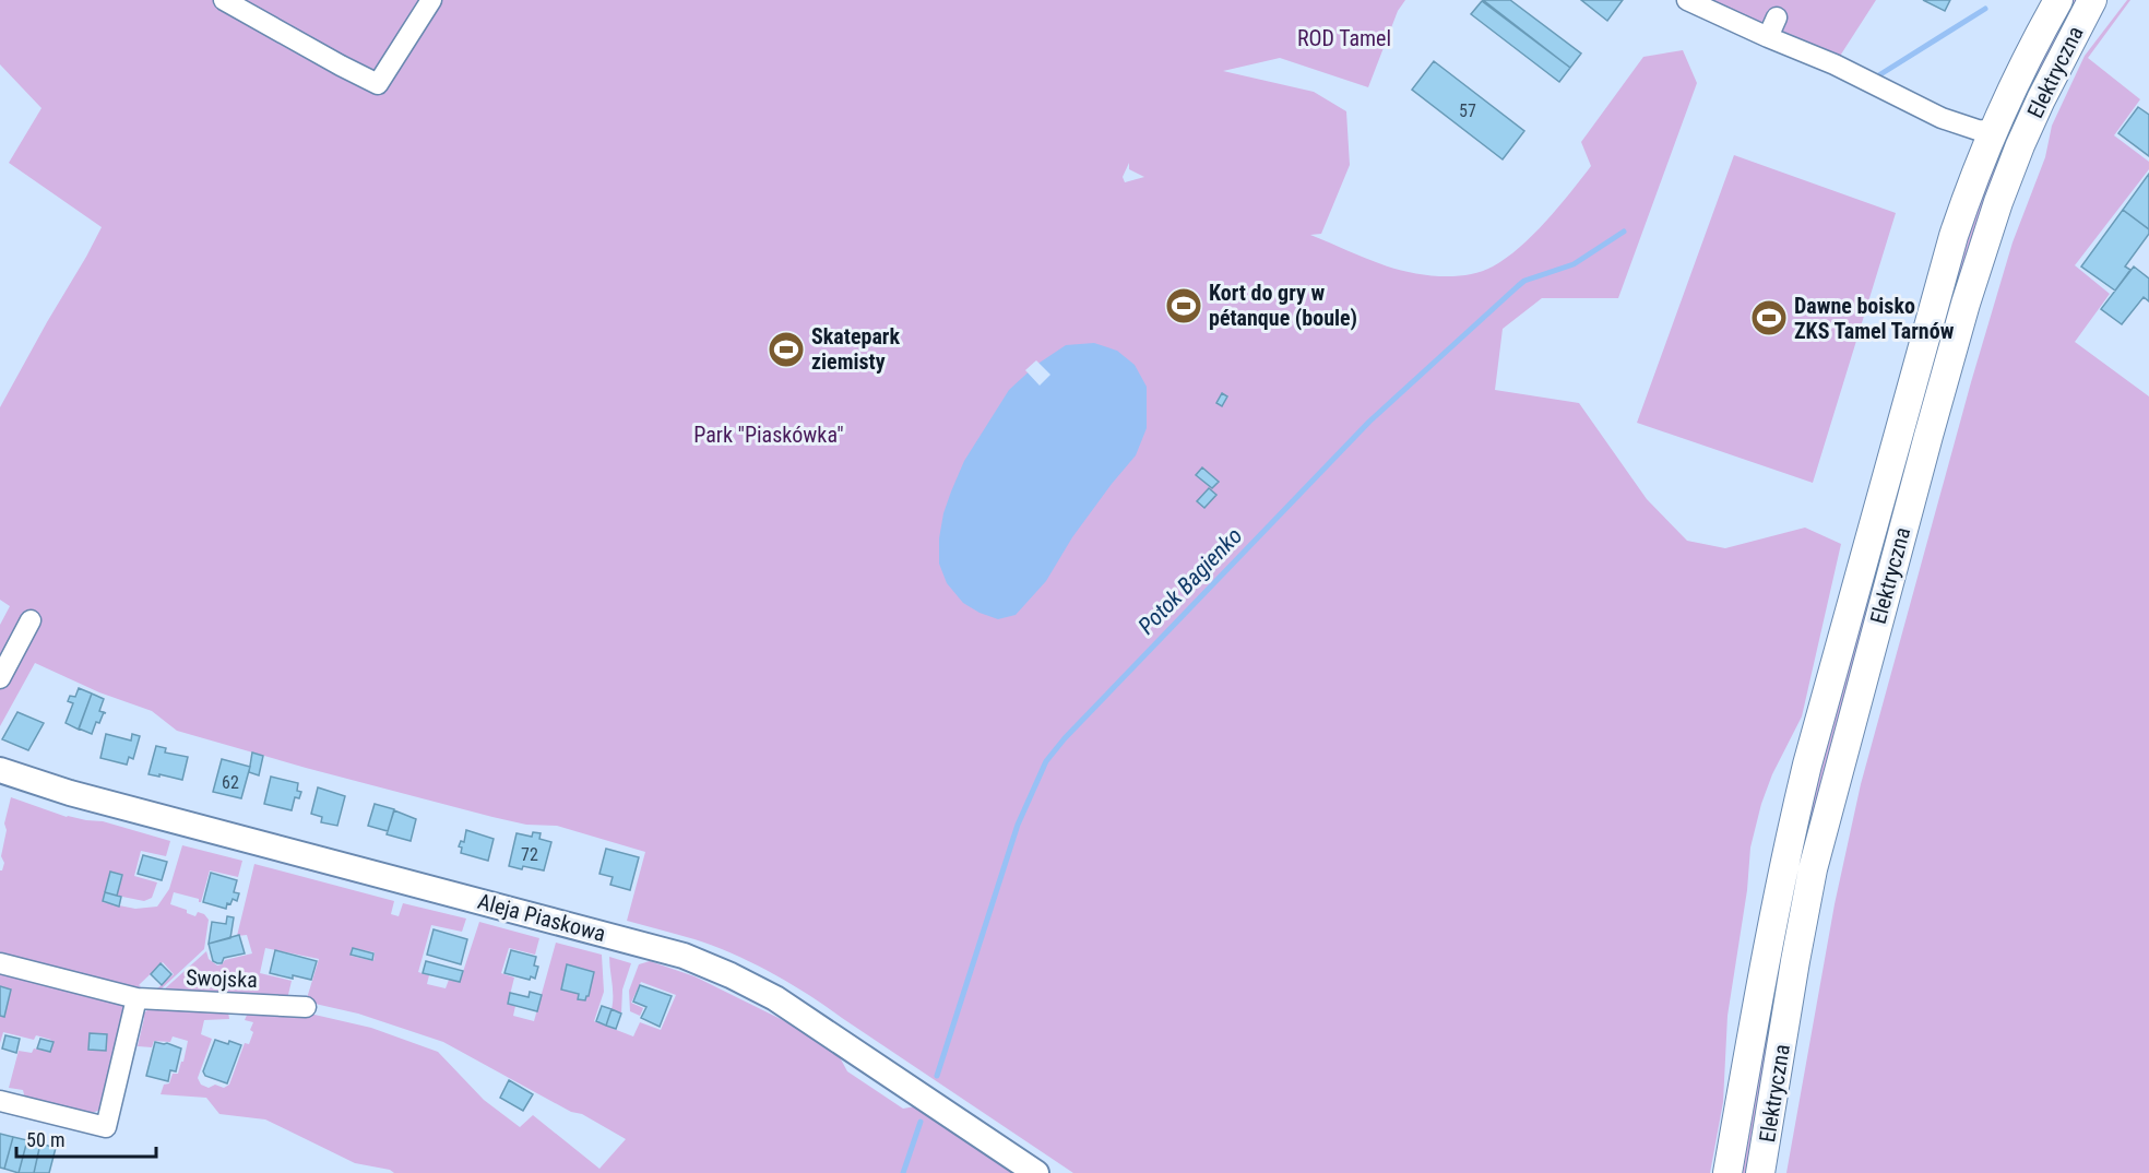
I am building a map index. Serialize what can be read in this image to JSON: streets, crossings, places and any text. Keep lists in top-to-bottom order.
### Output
{
  "streets": {
    "main road": ["Elektryczna"],
    "street": ["Aleja Piaskowa", "Swojska"]
  },
  "water": ["Potok Bagienko"],
  "parks": ["ROD Tamel", "Park \"Piaskówka\""],
  "places": {
    "sports": ["Kort do gry w pétanque (boule)", "Dawne boisko ZKS Tamel Tarnów", "Skatepark ziemisty"]
  },
  "house_numbers": ["57", "62", "72"],
  "scale_bar": "50 m"
}
